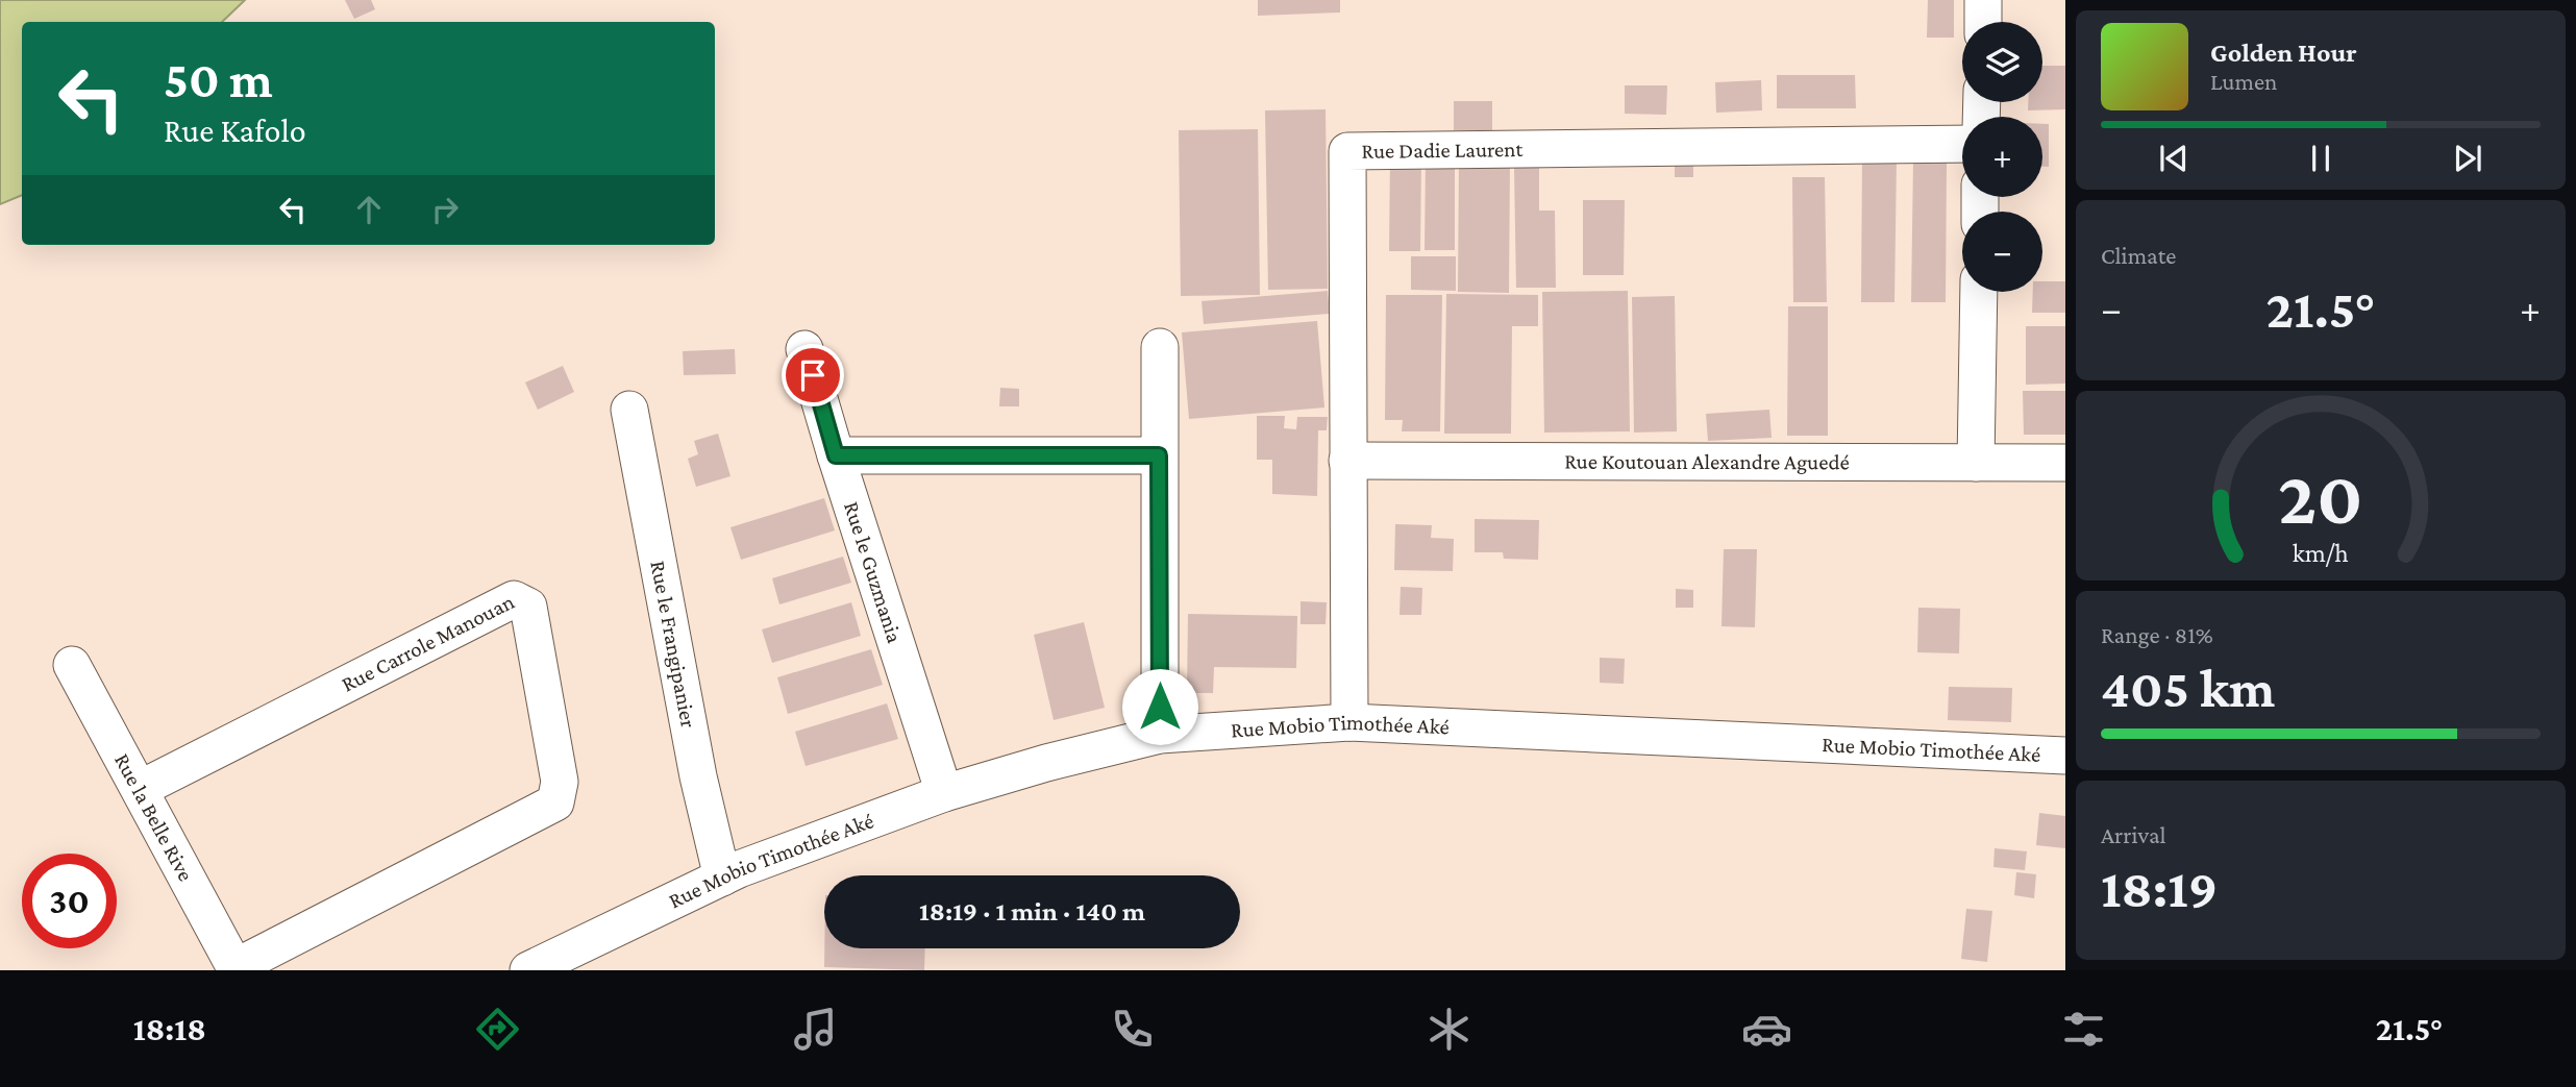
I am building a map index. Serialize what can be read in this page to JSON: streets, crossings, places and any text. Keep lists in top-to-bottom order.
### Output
{
  "streets": {
    "street": [
      "Rue Dadie Laurent",
      "Rue Koutouan Alexandre Aguedé",
      "Rue le Guzmania",
      "Rue le Frangipanier",
      "Rue Carrole Manouan",
      "Rue Mobio Timothée Aké",
      "Rue la Belle Rive"
    ]
  },
  "crossings": [
    ["Rue Dadie Laurent", "Rue Koutouan Alexandre Aguedé"],
    ["Rue Dadie Laurent", "Rue Mobio Timothée Aké"],
    ["Rue le Guzmania", "Rue Mobio Timothée Aké"],
    ["Rue le Frangipanier", "Rue Mobio Timothée Aké"],
    ["Rue Carrole Manouan", "Rue la Belle Rive"]
  ],
  "page": {
    "map_buttons": ["+", "−"],
    "turn": ["50 m", "Rue Kafolo"],
    "song": ["Golden Hour", "Lumen"],
    "tile": [
      "Climate",
      ["Range · 81%", "405 km"],
      ["Arrival", "18:19"]
    ],
    "heat": ["−", "21.5°", "+"],
    "limit": "30",
    "trip": "18:19 · 1 min · 140 m",
    "tabs": ["18:18", "21.5°"],
    "gauge": ["20", "km/h"]
  }
}
